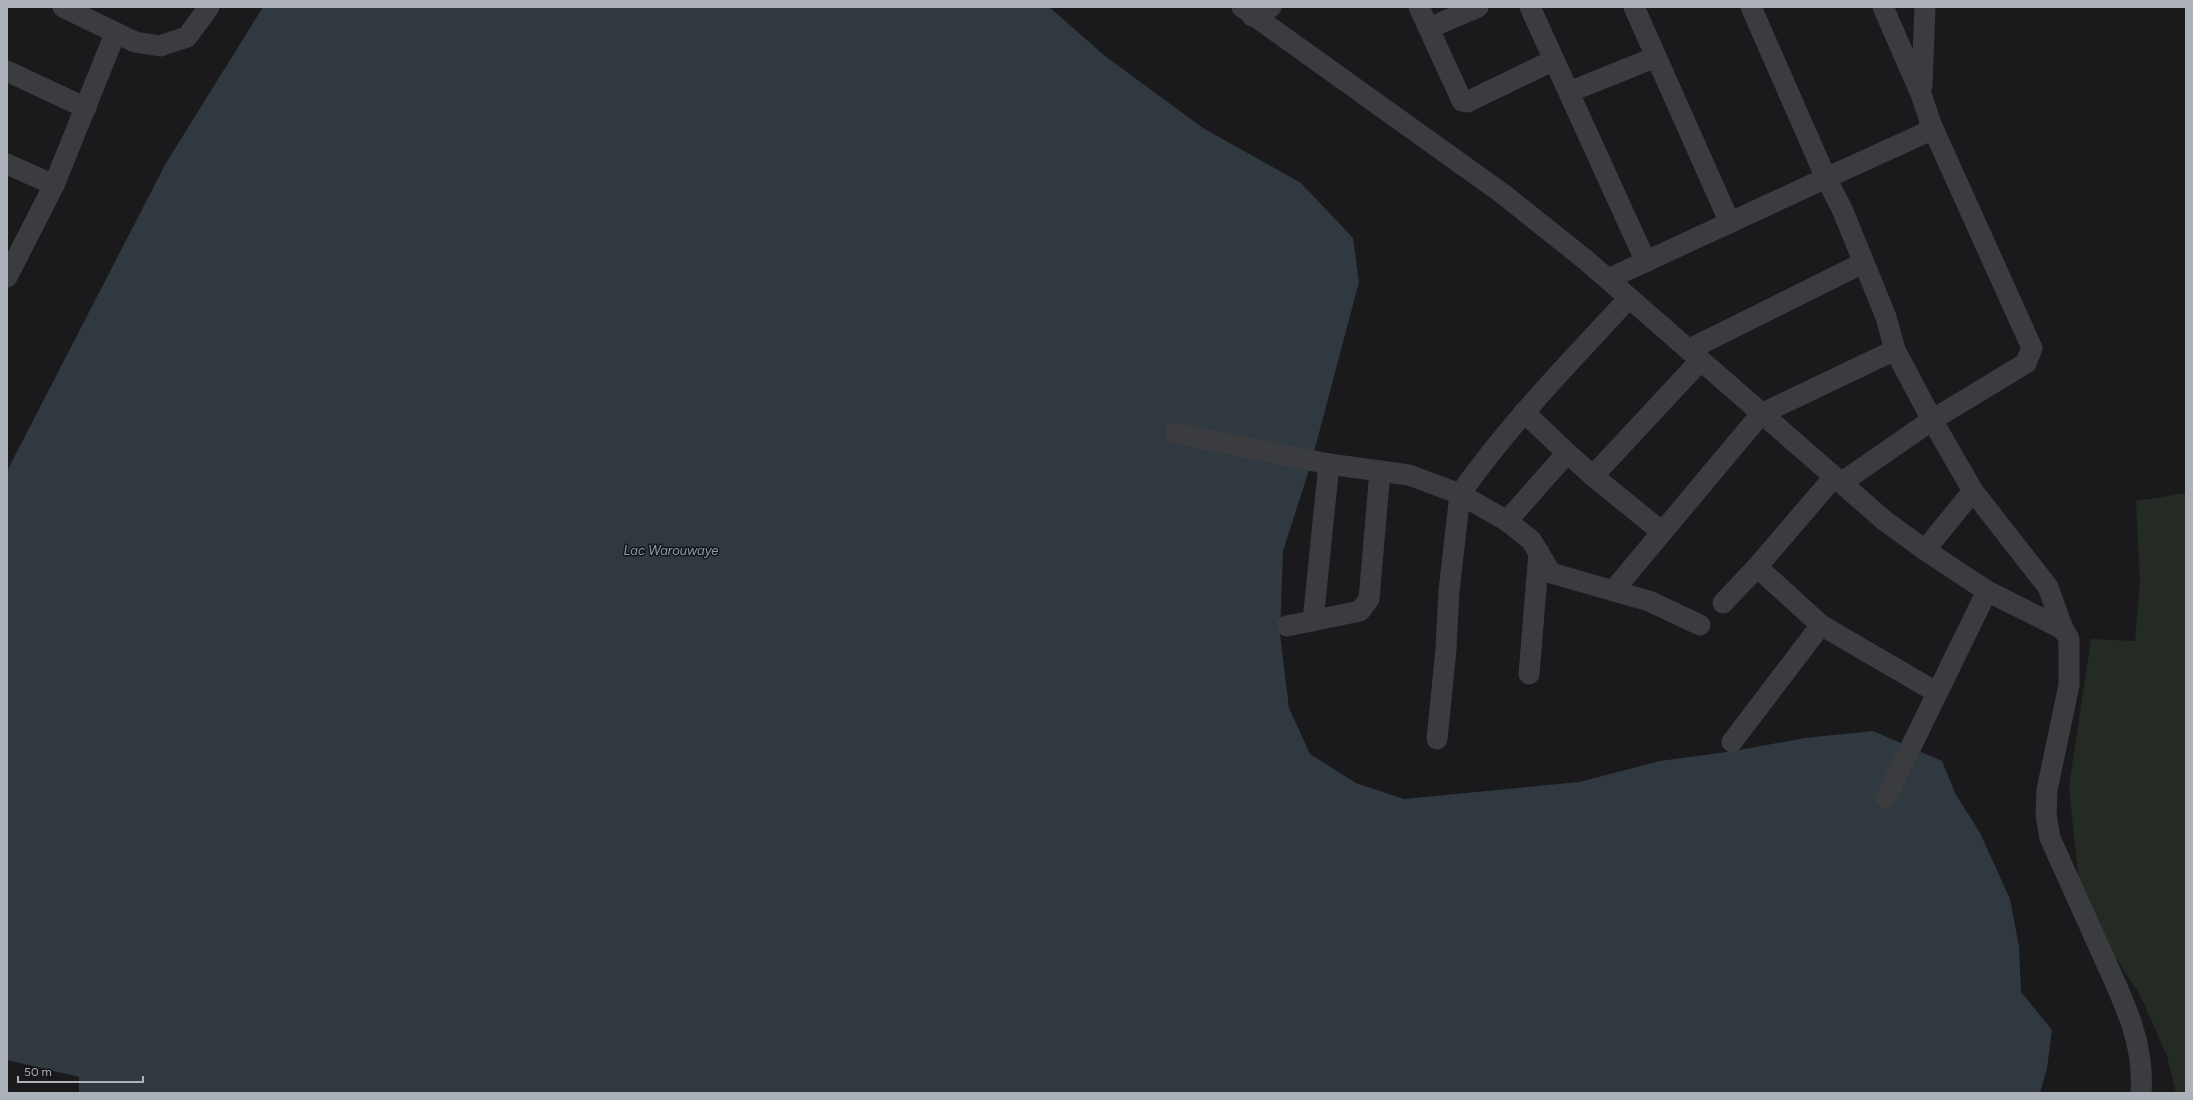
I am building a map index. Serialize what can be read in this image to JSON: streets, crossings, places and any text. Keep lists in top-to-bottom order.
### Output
{
  "water": ["Lac Warouwaye"],
  "scale_bar": "50 m"
}
